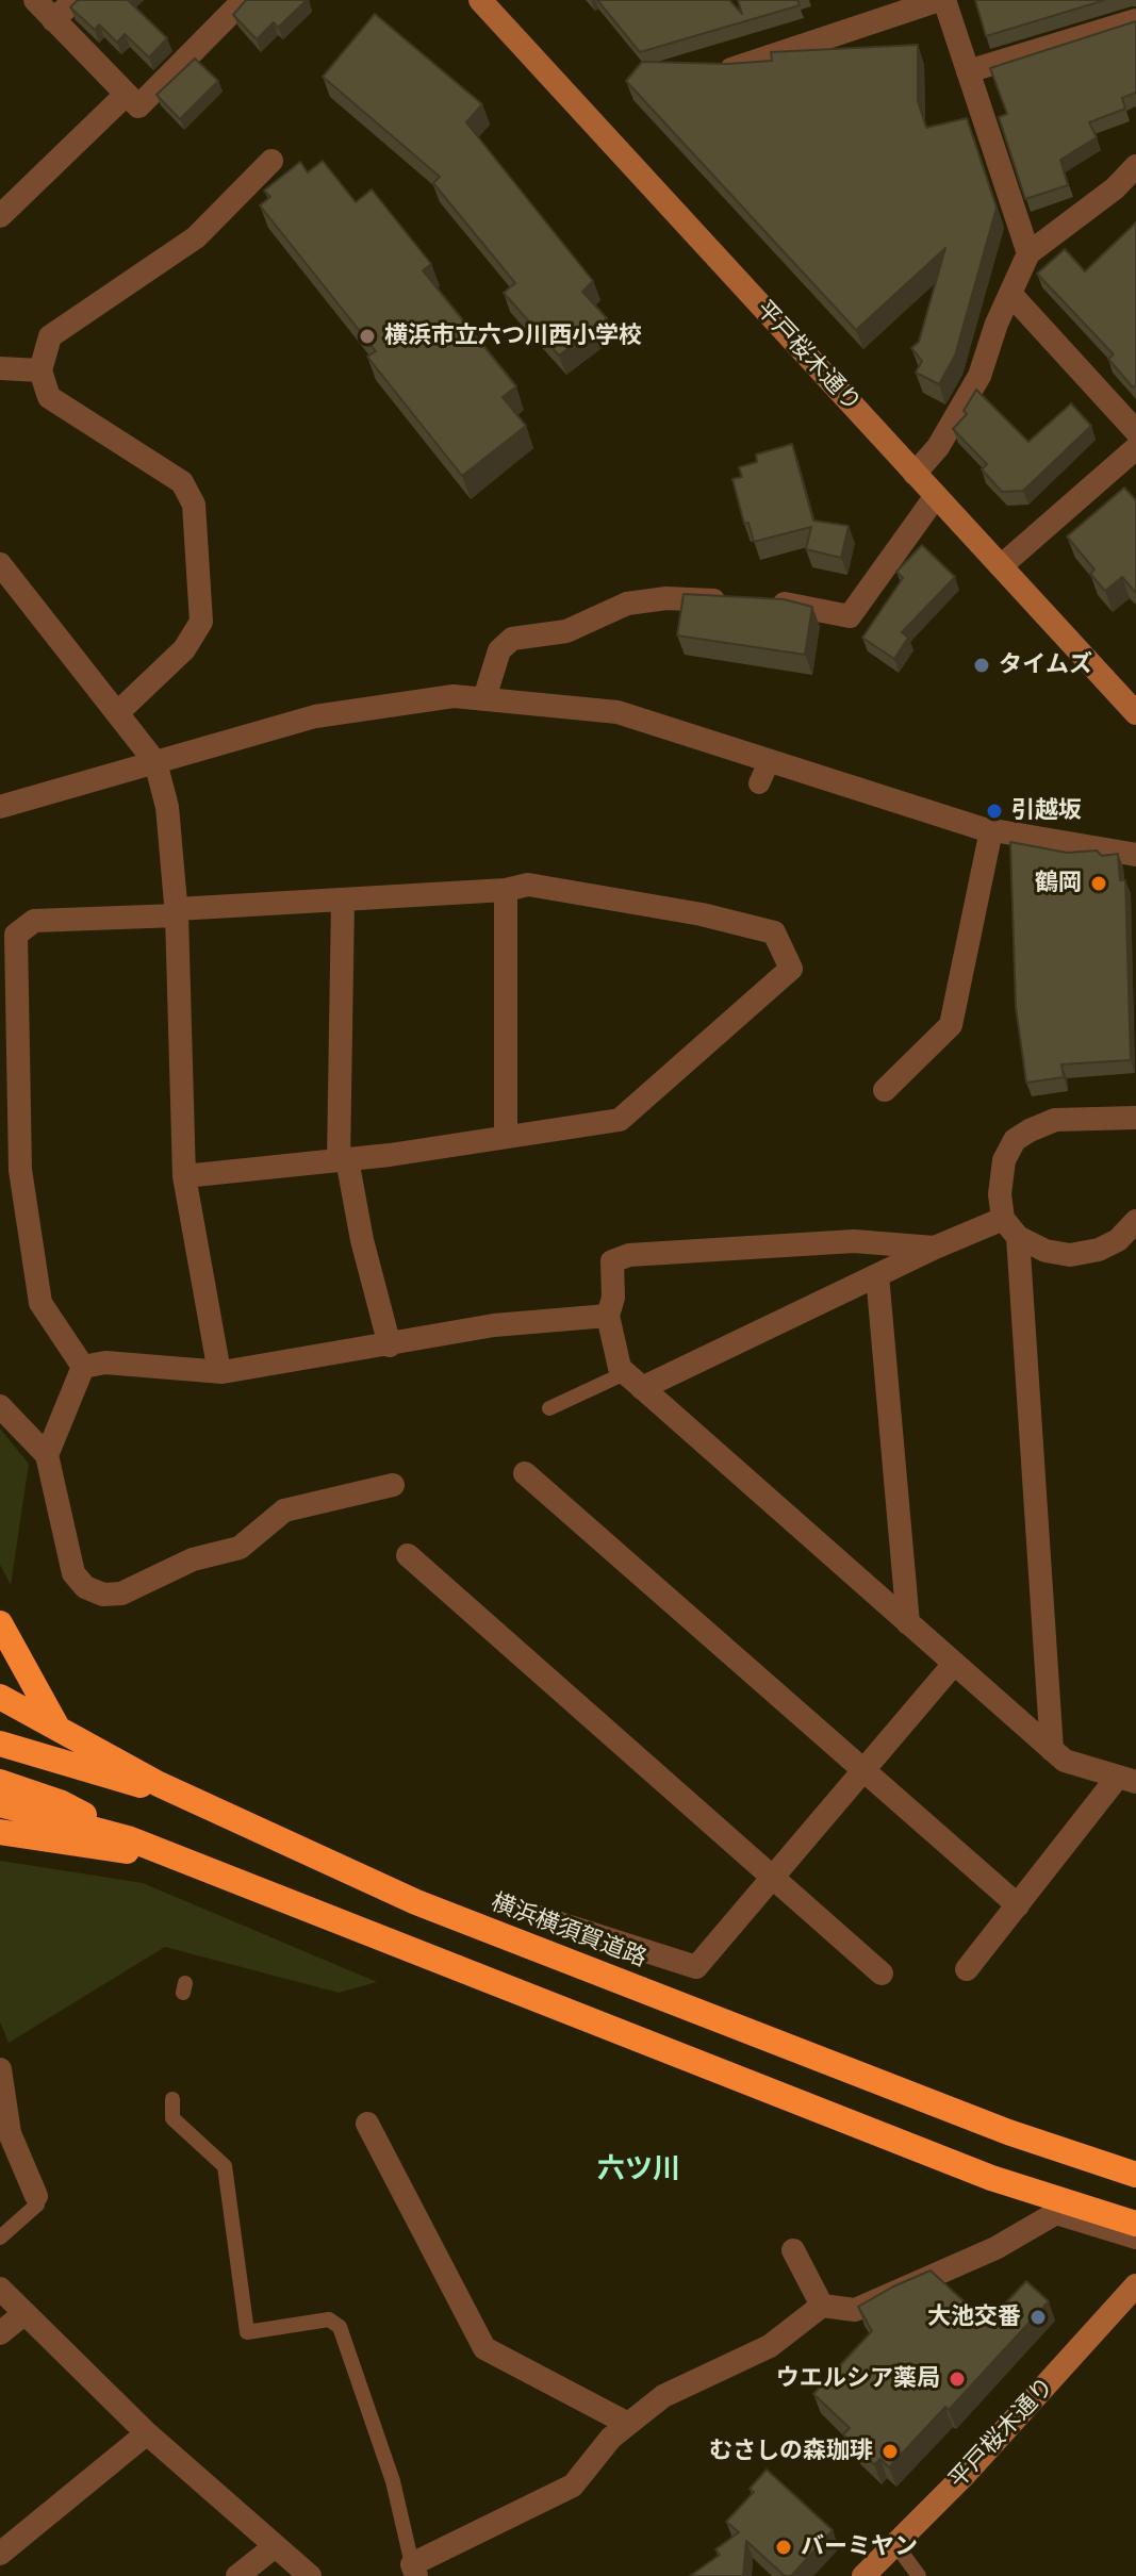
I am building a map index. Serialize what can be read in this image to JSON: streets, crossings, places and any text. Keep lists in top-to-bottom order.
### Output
{
  "streets": {
    "highway": ["横浜横須賀道路"],
    "main road": ["平戸桜木通り"]
  },
  "districts": ["六ツ川"],
  "places": [
    "横浜市立六つ川西小学校",
    "タイムズ",
    "引越坂",
    "鶴岡",
    "大池交番",
    "ウエルシア薬局",
    "むさしの森珈琲",
    "バーミヤン"
  ]
}
